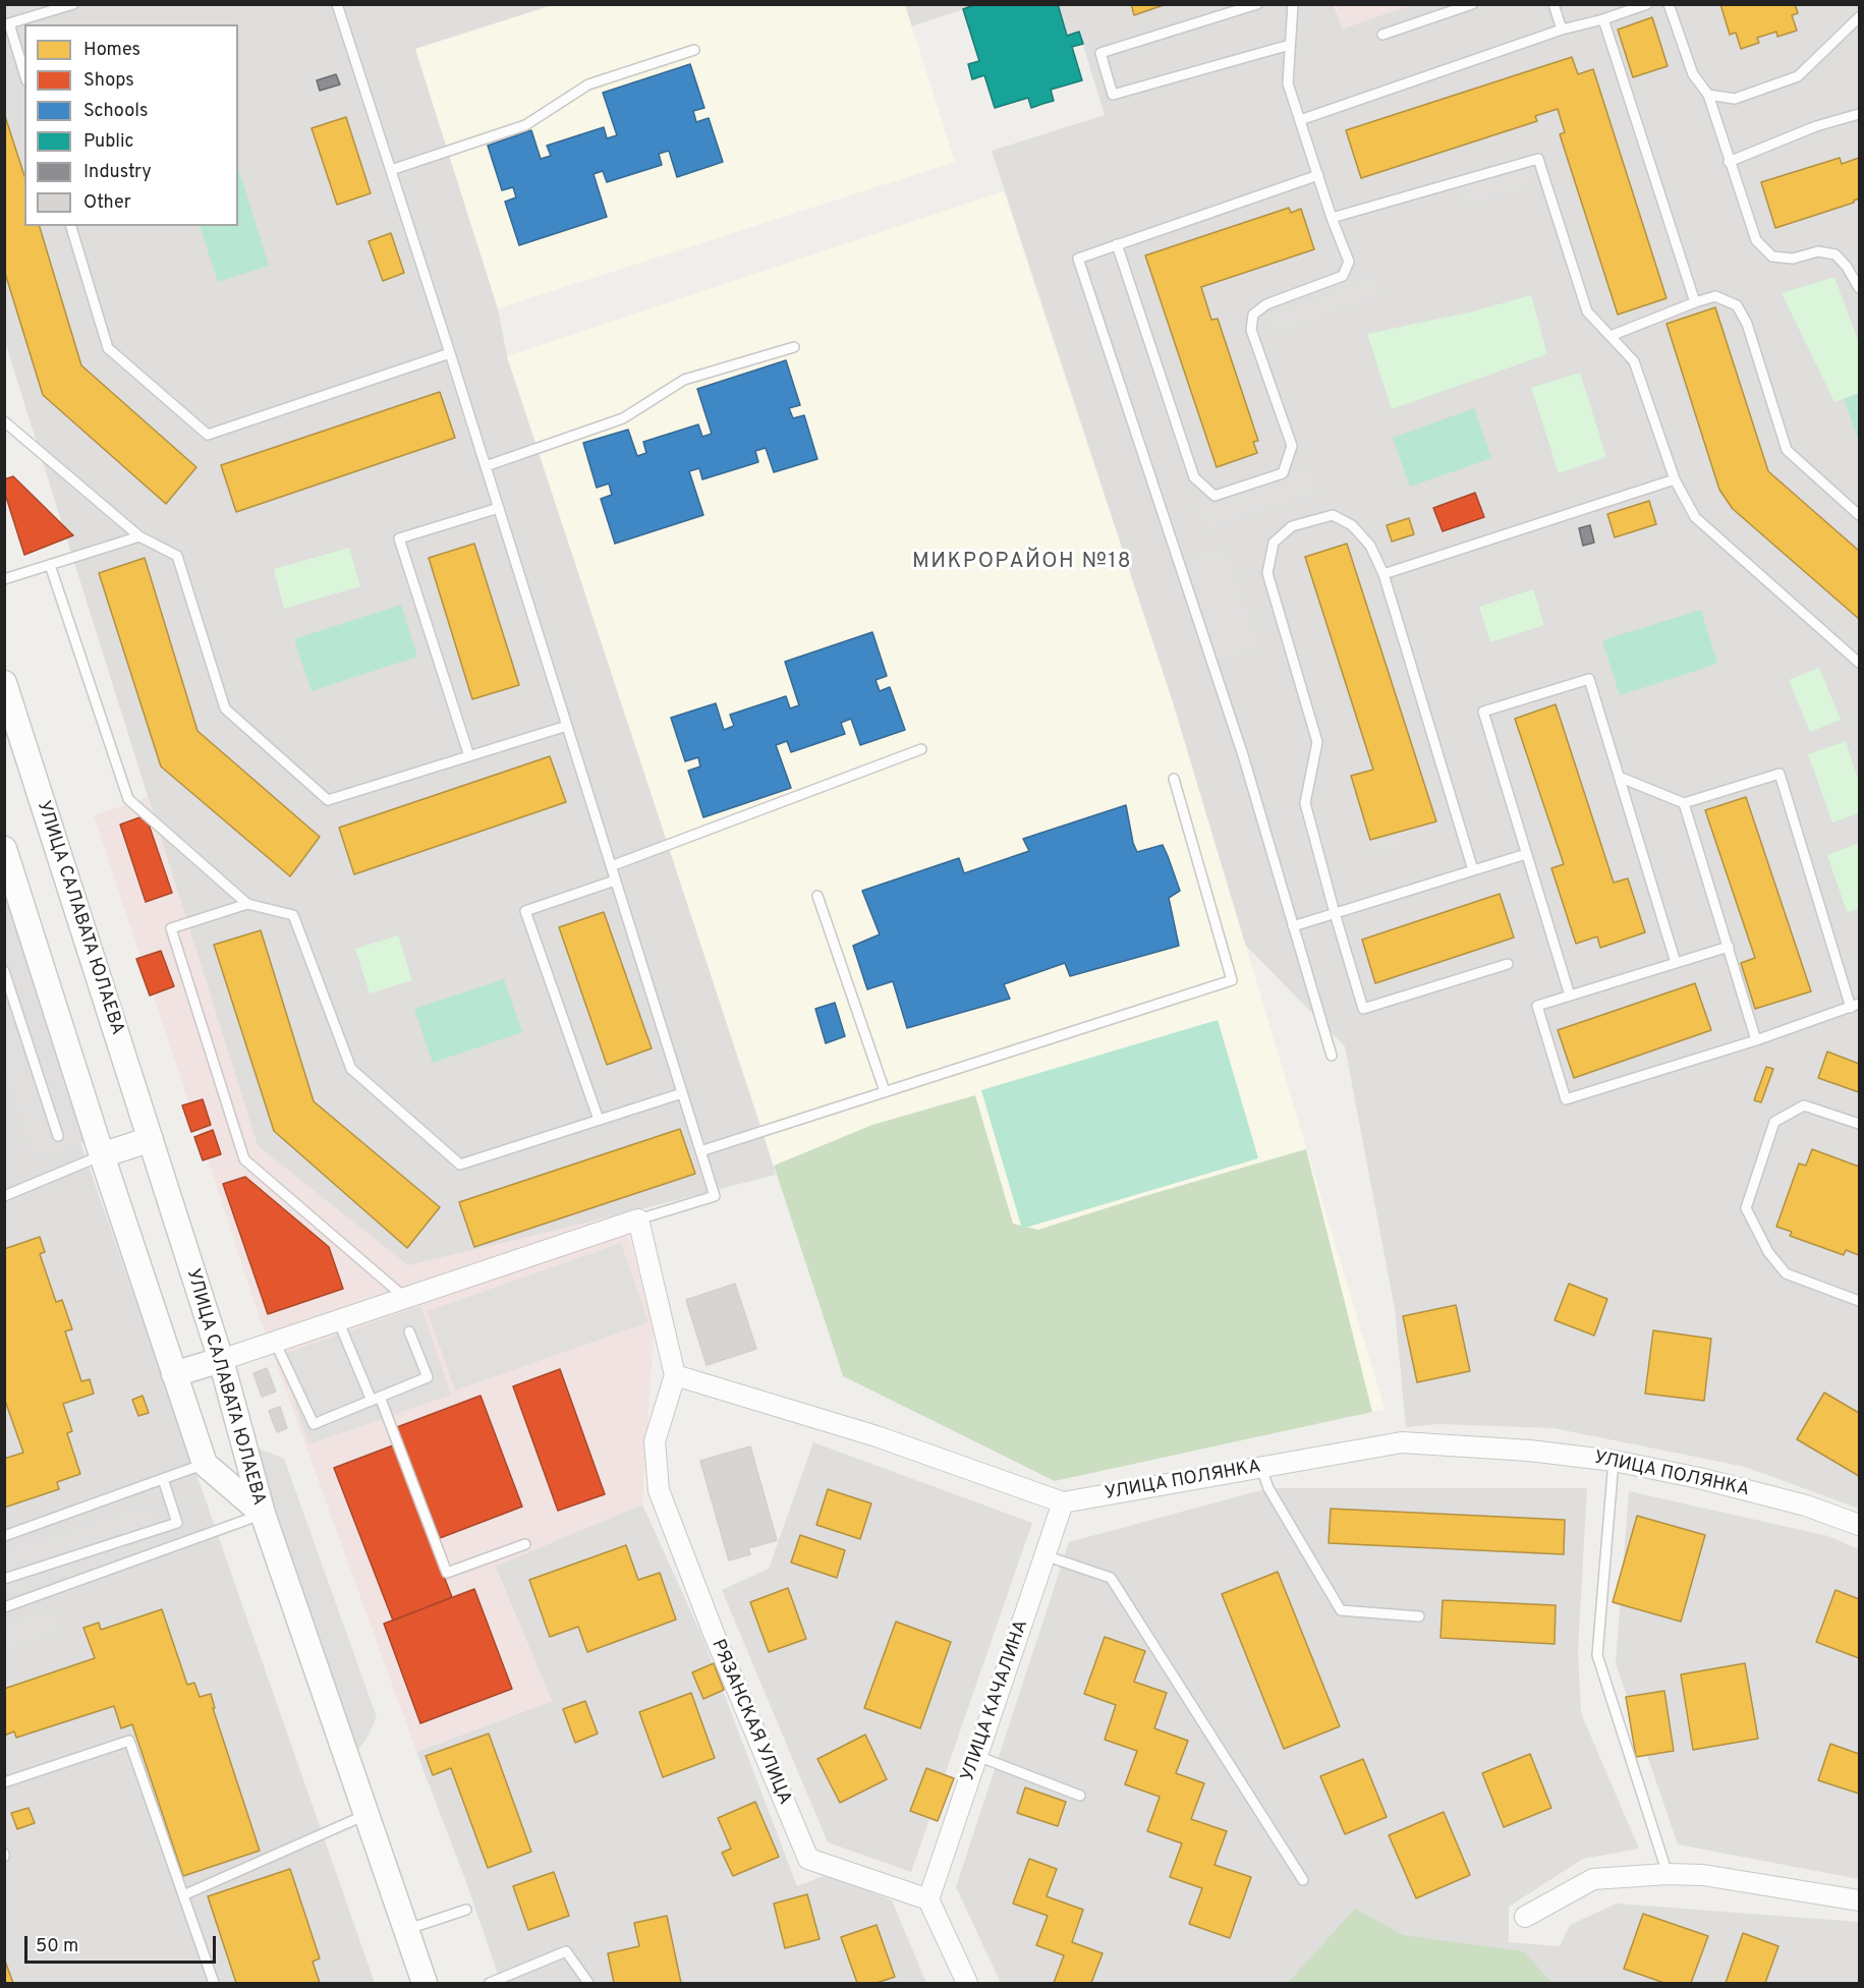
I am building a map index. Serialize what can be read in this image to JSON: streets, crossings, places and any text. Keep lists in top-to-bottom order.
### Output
{
  "streets": {
    "street": [
      "УЛИЦА САЛАВАТА ЮЛАЕВА",
      "УЛИЦА ПОЛЯНКА",
      "УЛИЦА КАЧАЛИНА",
      "РЯЗАНСКАЯ УЛИЦА"
    ]
  },
  "crossings": [
    ["УЛИЦА ПОЛЯНКА", "УЛИЦА КАЧАЛИНА"],
    ["УЛИЦА ПОЛЯНКА", "РЯЗАНСКАЯ УЛИЦА"],
    ["УЛИЦА КАЧАЛИНА", "РЯЗАНСКАЯ УЛИЦА"]
  ],
  "districts": ["МИКРОРАЙОН №18"],
  "legend": [
    "Homes",
    "Shops",
    "Schools",
    "Public",
    "Industry",
    "Other"
  ],
  "scale_bar": "50 m"
}
